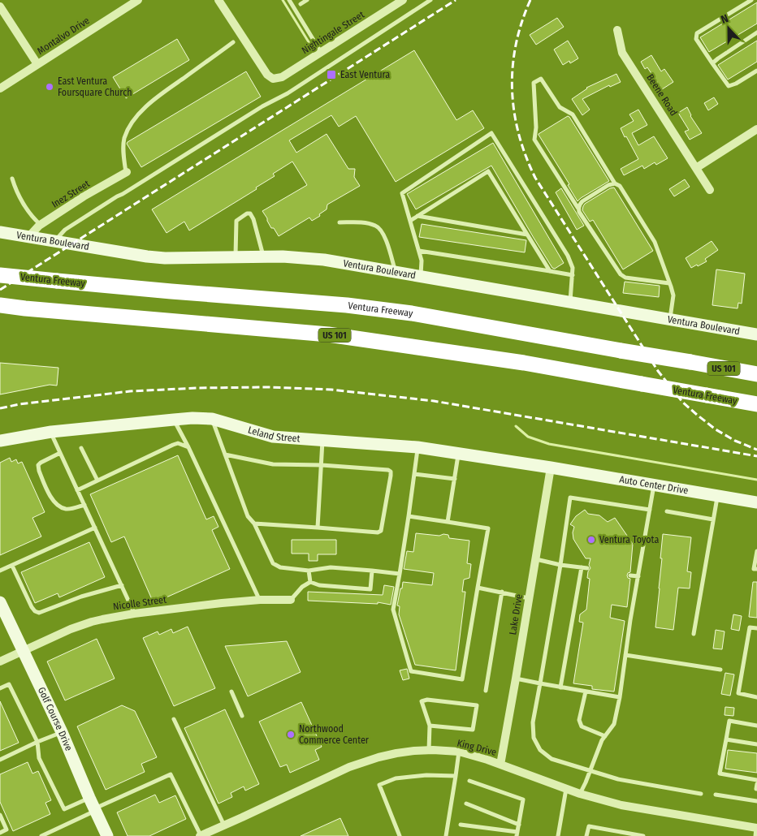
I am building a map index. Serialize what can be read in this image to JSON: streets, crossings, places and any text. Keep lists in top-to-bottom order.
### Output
{
  "streets": {
    "highway": ["Ventura Freeway", "US 101"],
    "street": [
      "Nightingale Street",
      "Montalvo Drive",
      "Beene Road",
      "Inez Street",
      "Ventura Boulevard",
      "Leland Street",
      "Auto Center Drive",
      "Nicolle Street",
      "Lake Drive",
      "Golf Course Drive",
      "King Drive"
    ]
  },
  "crossings": [
    ["Inez Street", "Ventura Boulevard"],
    ["Leland Street", "Auto Center Drive"],
    ["Leland Street", "Lake Drive"],
    ["Auto Center Drive", "Lake Drive"],
    ["Nicolle Street", "Golf Course Drive"],
    ["Lake Drive", "King Drive"]
  ],
  "places": {
    "transit": ["East Ventura"],
    "other": ["East Ventura Foursquare Church", "Ventura Toyota", "Northwood Commerce Center"]
  },
  "north": "top"
}
